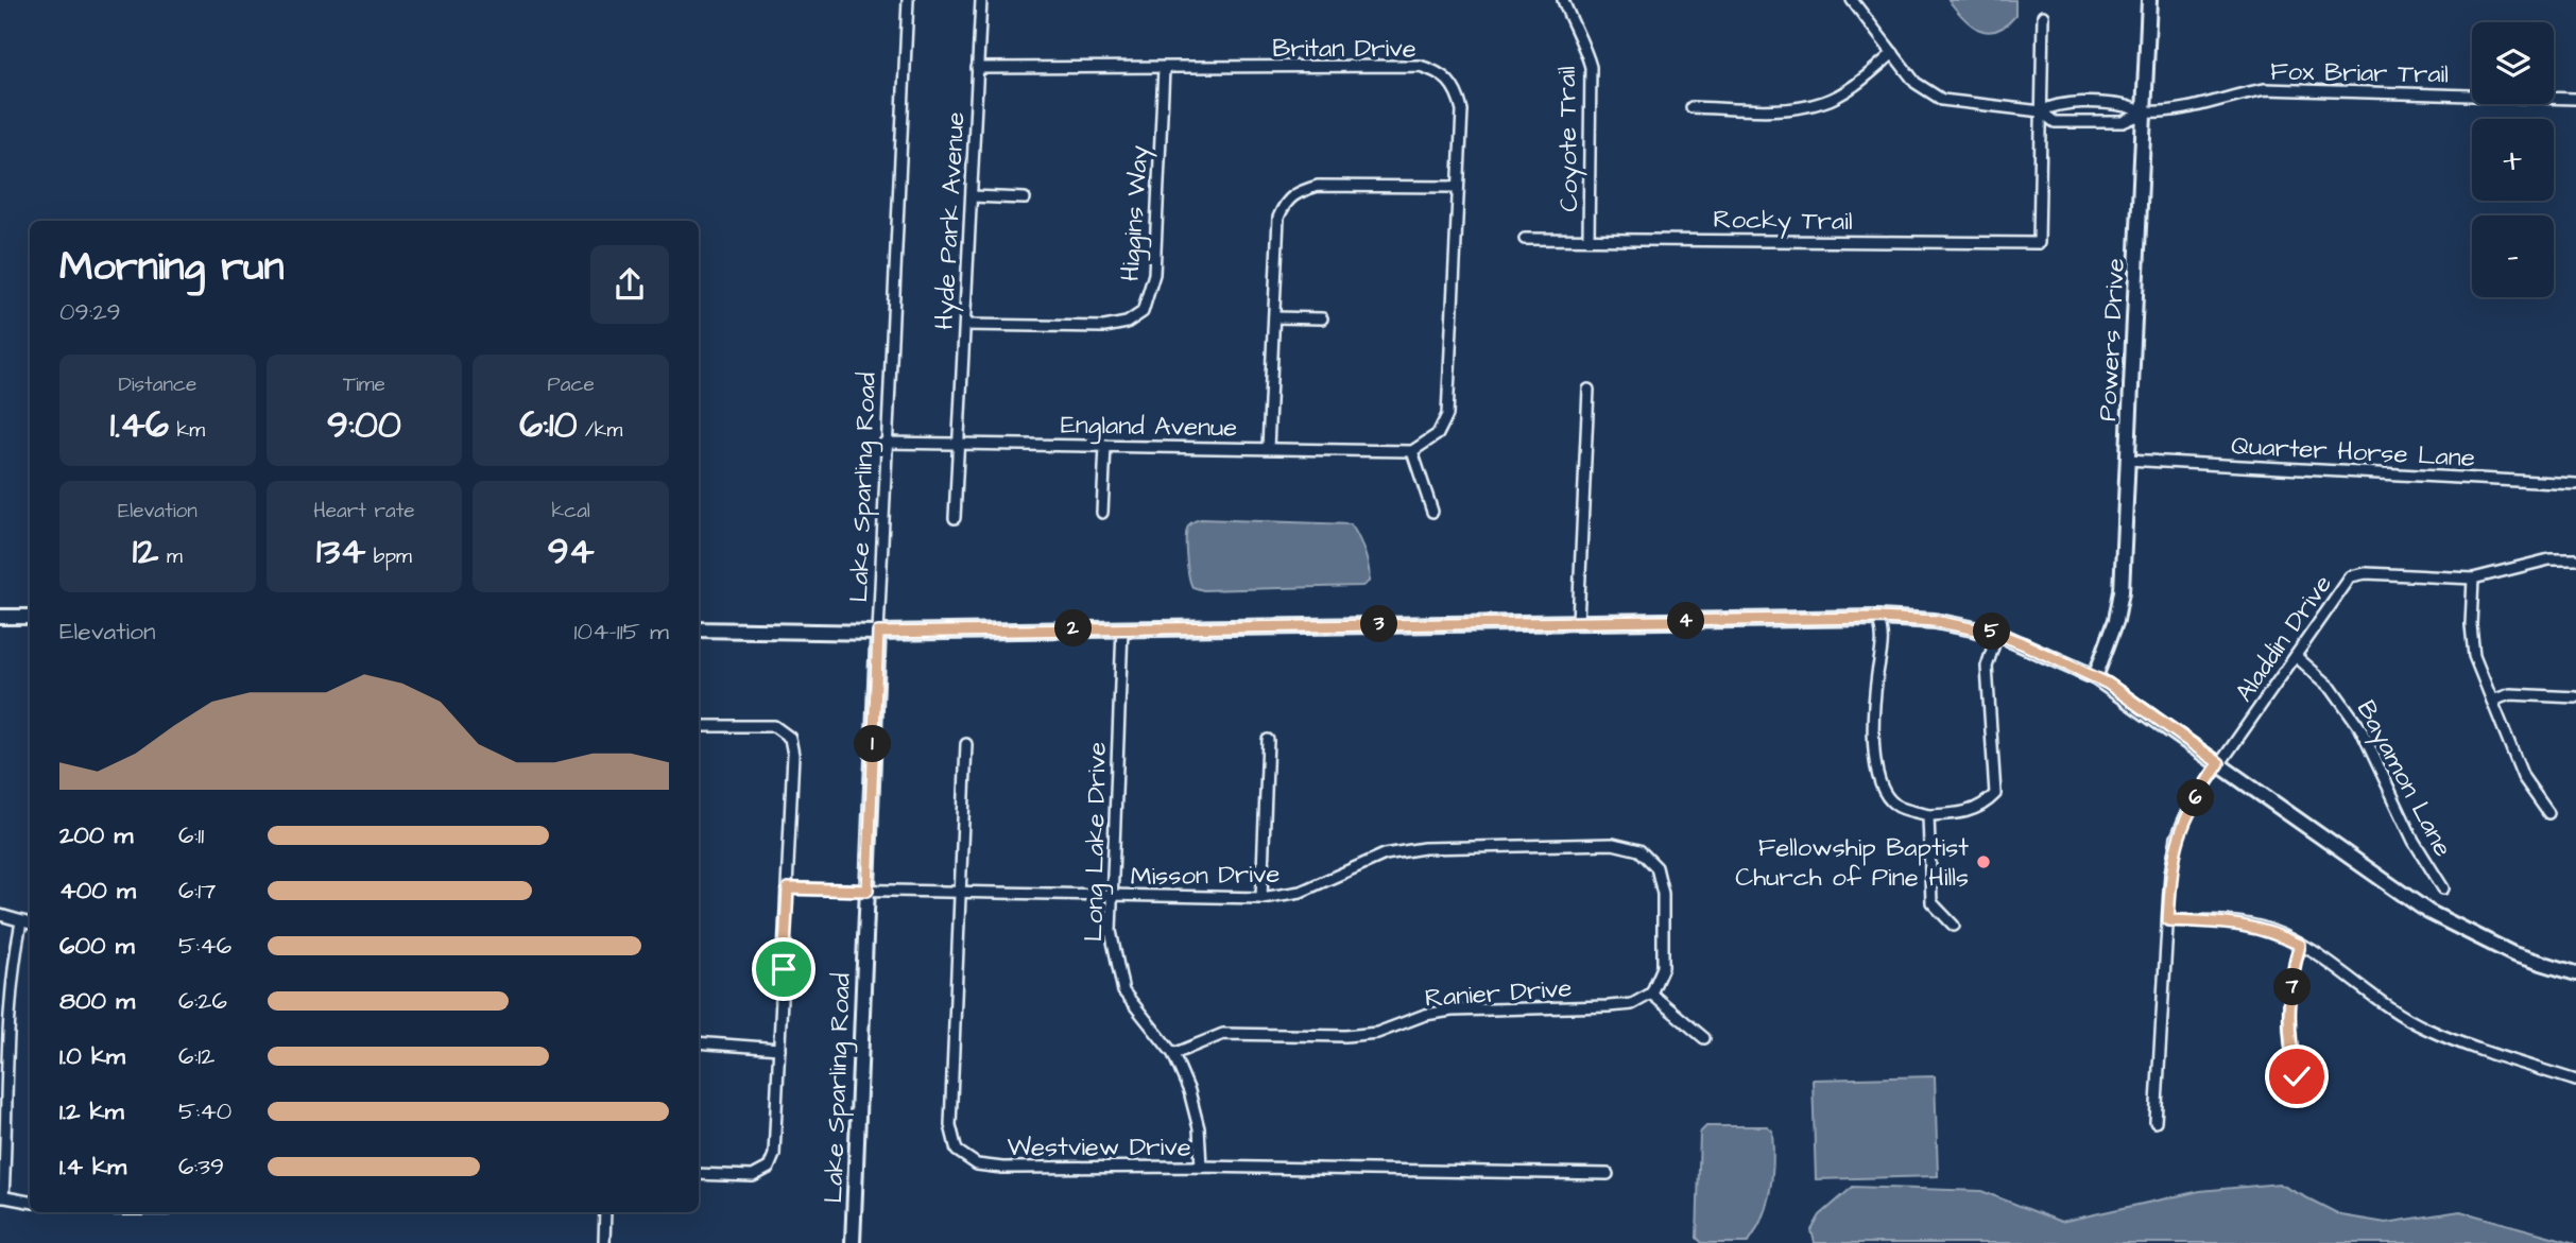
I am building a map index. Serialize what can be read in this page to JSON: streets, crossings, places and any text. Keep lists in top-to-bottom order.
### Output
{
  "streets": {
    "street": [
      "Britan Drive",
      "Fox Briar Trail",
      "Coyote Trail",
      "Higgins Way",
      "Rocky Trail",
      "Hyde Park Avenue",
      "Powers Drive",
      "England Avenue",
      "Quarter Horse Lane",
      "Lake Sparling Road",
      "Aladdin Drive",
      "Bayamon Lane",
      "Long Lake Drive",
      "Misson Drive",
      "Ranier Drive",
      "Westview Drive"
    ]
  },
  "crossings": [
    ["Britan Drive", "Higgins Way"],
    ["Britan Drive", "Hyde Park Avenue"],
    ["Britan Drive", "England Avenue"],
    ["Fox Briar Trail", "Rocky Trail"],
    ["Fox Briar Trail", "Powers Drive"],
    ["Coyote Trail", "Rocky Trail"],
    ["Higgins Way", "Hyde Park Avenue"],
    ["Hyde Park Avenue", "England Avenue"],
    ["Powers Drive", "Quarter Horse Lane"],
    ["England Avenue", "Lake Sparling Road"],
    ["Lake Sparling Road", "Misson Drive"],
    ["Aladdin Drive", "Bayamon Lane"],
    ["Long Lake Drive", "Misson Drive"],
    ["Long Lake Drive", "Ranier Drive"],
    ["Long Lake Drive", "Westview Drive"],
    ["Misson Drive", "Ranier Drive"],
    ["Misson Drive", "Westview Drive"]
  ],
  "places": ["Fellowship Baptist Church of Pine Hills"],
  "page": {
    "map_buttons": ["+", "−"],
    "heading": ["Morning run", "09:29"],
    "stats": [
      ["Distance", "1.46 km"],
      ["Time", "9:00"],
      ["Pace", "6:10 /km"],
      ["Elevation", "12 m"],
      ["Heart rate", "134 bpm"],
      ["kcal", "94"]
    ],
    "chart": ["Elevation", "104–115 m"],
    "pins": [
      "4",
      "3",
      "2",
      "5",
      "1",
      "6",
      "7"
    ],
    "list": [
      {
        "name": "200 m",
        "note": "6:11"
      },
      {
        "name": "400 m",
        "note": "6:17"
      },
      {
        "name": "600 m",
        "note": "5:46"
      },
      {
        "name": "800 m",
        "note": "6:26"
      },
      {
        "name": "1.0 km",
        "note": "6:12"
      },
      {
        "name": "1.2 km",
        "note": "5:40"
      },
      {
        "name": "1.4 km",
        "note": "6:39"
      }
    ]
  }
}
